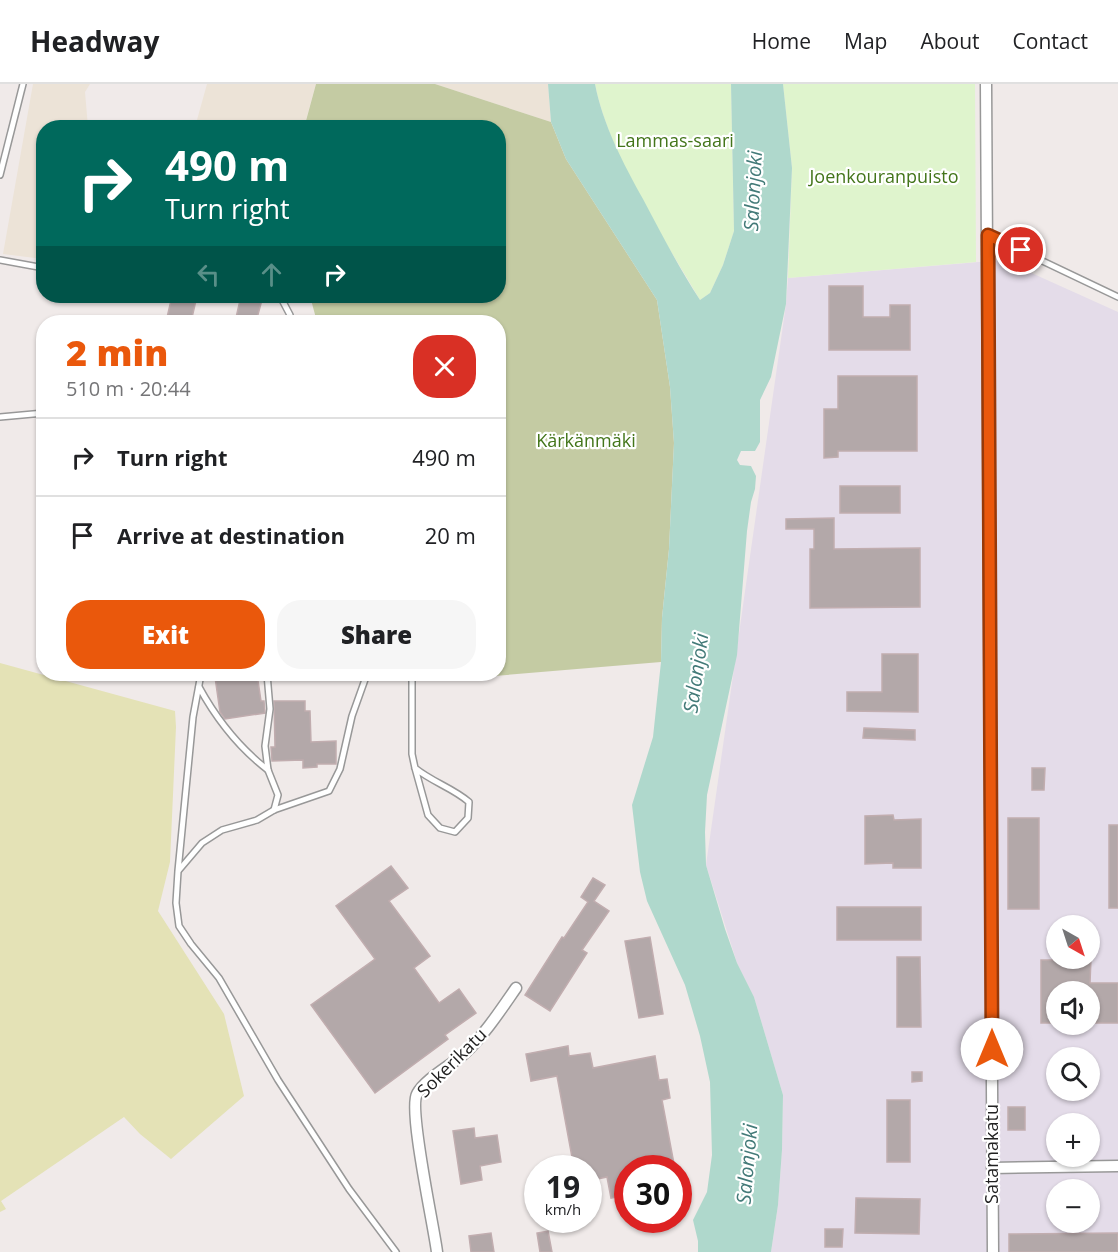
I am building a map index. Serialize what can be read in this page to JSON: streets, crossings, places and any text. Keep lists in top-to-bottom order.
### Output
{
  "streets": {
    "street": ["Sokerikatu", "Satamakatu"]
  },
  "water": ["Salonjoki"],
  "parks": ["Lammas-saari", "Joenkouranpuisto", "Kärkänmäki"],
  "north": "bottom right",
  "page": {
    "header": "Headway",
    "nav": [
      "Home",
      "Map",
      "About",
      "Contact"
    ],
    "turn": ["490 m", "Turn right"],
    "heading": ["2 min", "510 m · 20:44"],
    "list": [
      {
        "name": "Turn right",
        "value": "490 m"
      },
      {
        "name": "Arrive at destination",
        "value": "20 m"
      }
    ],
    "buttons": ["Exit", "Share"],
    "map_buttons": ["+", "−"],
    "speed": "19 km/h",
    "limit": "30"
  }
}
